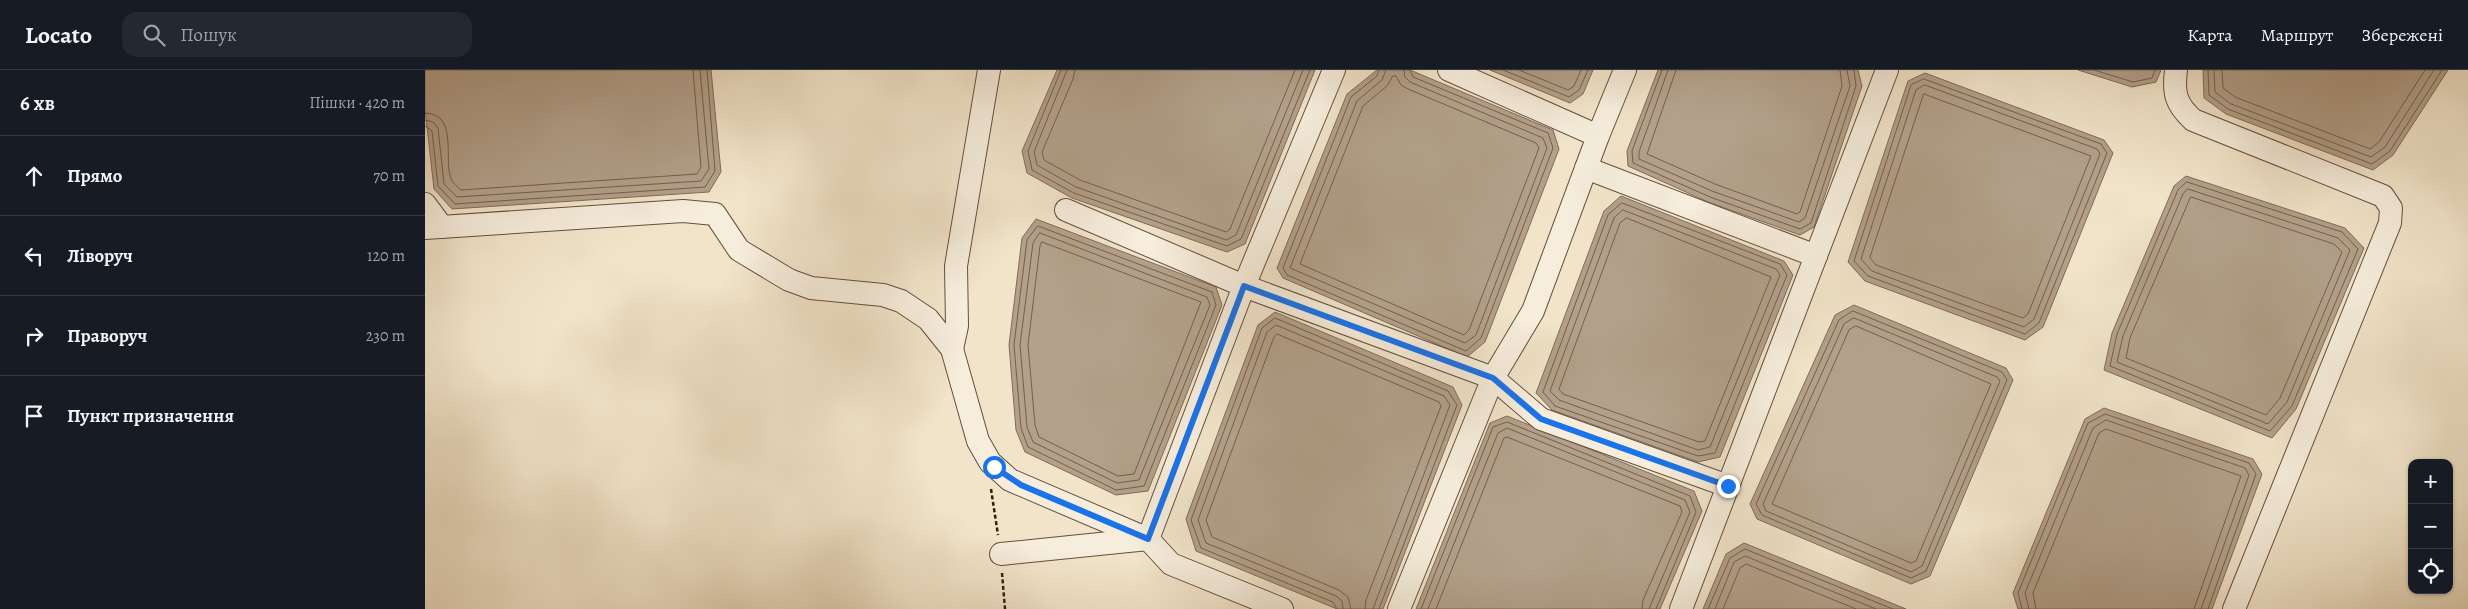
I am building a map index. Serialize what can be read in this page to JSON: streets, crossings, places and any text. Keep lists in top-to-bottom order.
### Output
{
  "page": {
    "header": "Locato",
    "search": "Пошук",
    "nav": ["Карта", "Маршрут", "Збережені"],
    "heading": ["6 хв", "Пішки · 420 m"],
    "list": [
      ["Прямо", "70 m"],
      ["Ліворуч", "120 m"],
      ["Праворуч", "230 m"],
      "Пункт призначення"
    ],
    "map_buttons": ["+", "−"]
  }
}
